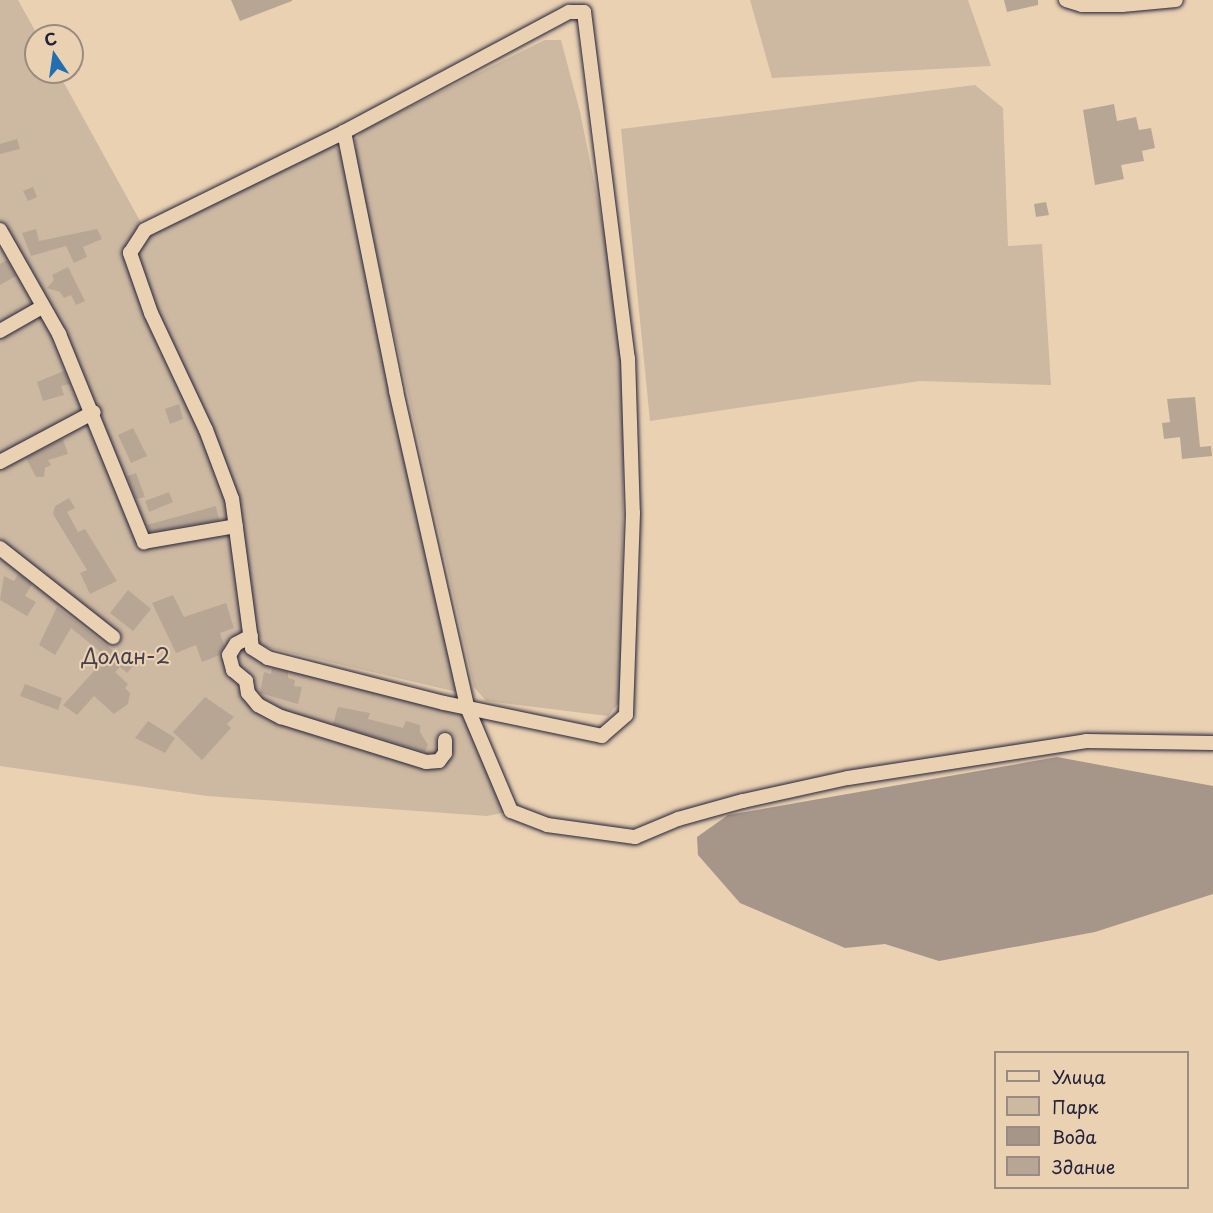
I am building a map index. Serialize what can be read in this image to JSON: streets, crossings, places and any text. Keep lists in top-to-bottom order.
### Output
{
  "parks": ["Долан-2"],
  "legend": [
    "Улица",
    "Парк",
    "Вода",
    "Здание"
  ],
  "north": "top"
}
